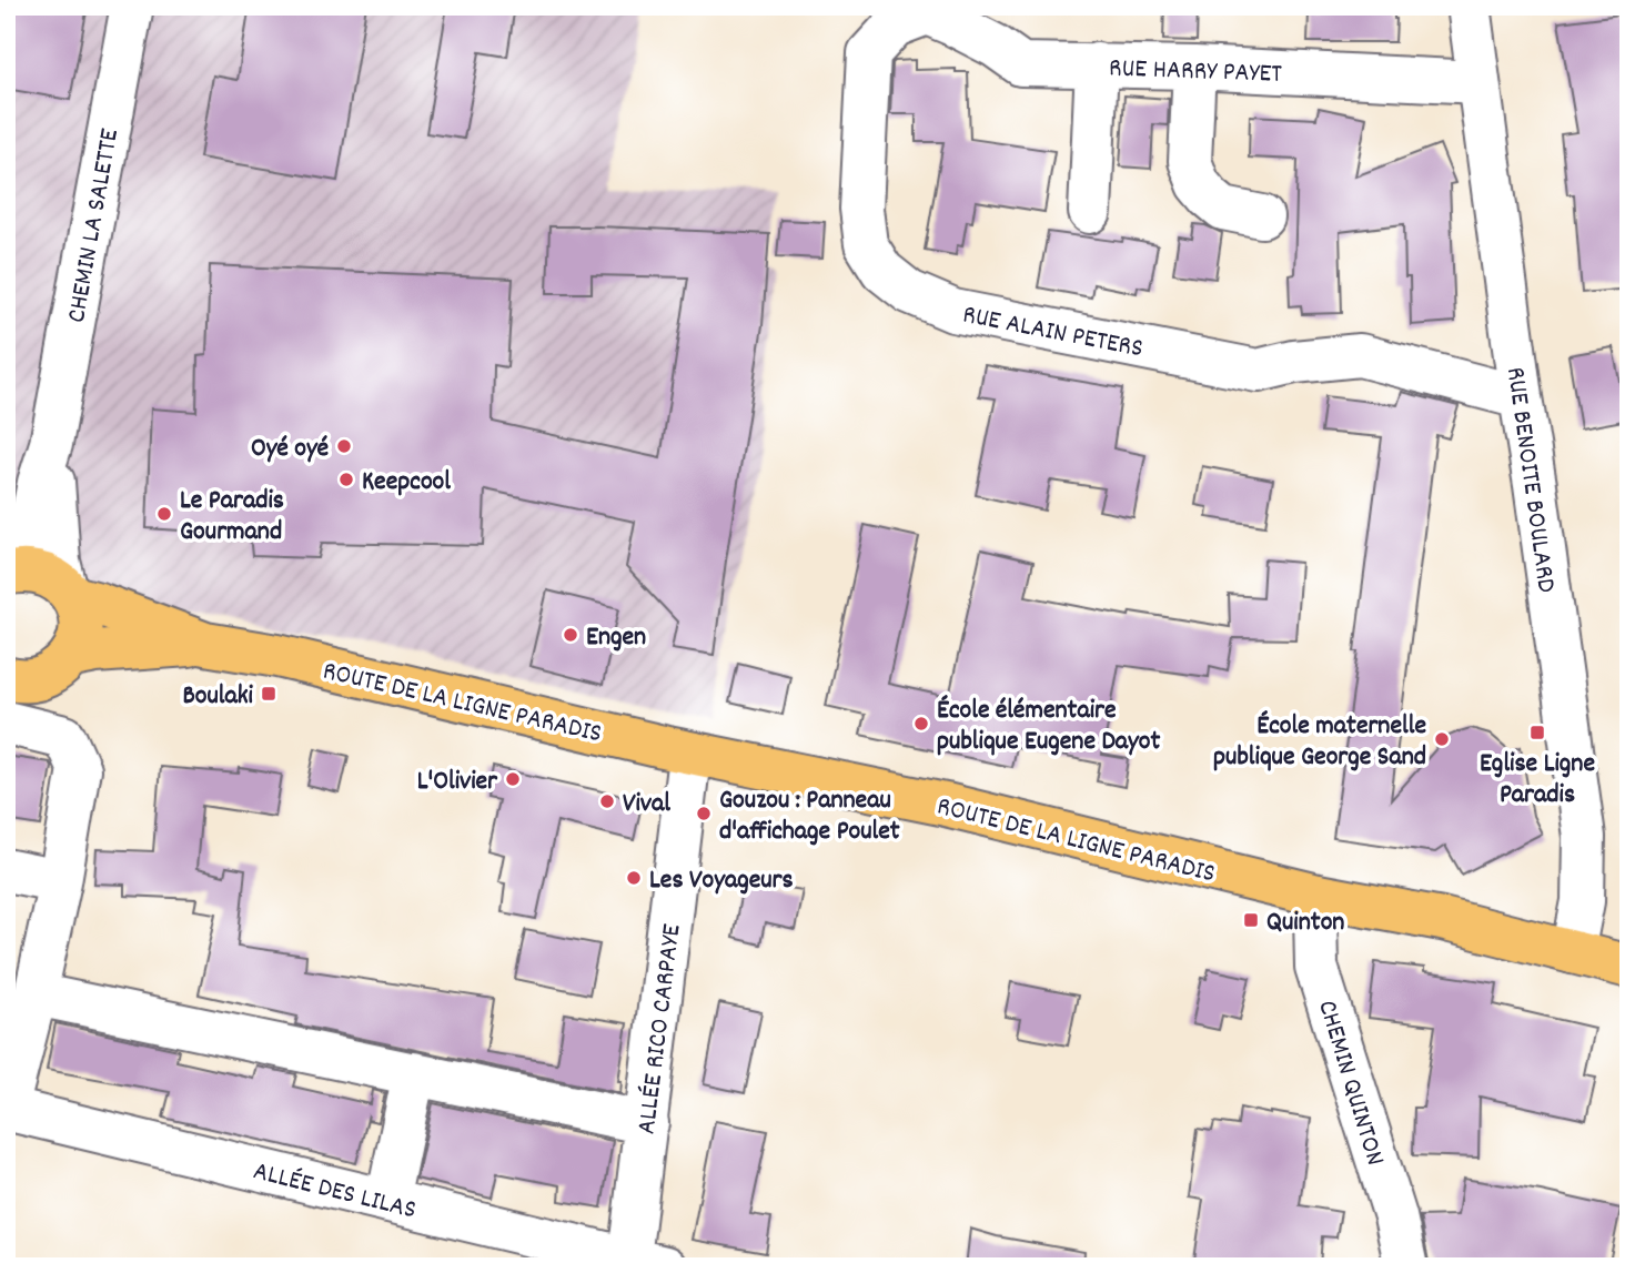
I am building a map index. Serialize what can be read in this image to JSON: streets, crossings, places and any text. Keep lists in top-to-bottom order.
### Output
{
  "streets": {
    "main road": ["ROUTE DE LA LIGNE PARADIS"],
    "street": [
      "RUE HARRY PAYET",
      "CHEMIN LA SALETTE",
      "RUE ALAIN PETERS",
      "RUE BENOITE BOULARD",
      "ALLÉE RICO CARPAYE",
      "CHEMIN QUINTON",
      "ALLÉE DES LILAS"
    ]
  },
  "crossings": [
    ["RUE HARRY PAYET", "RUE ALAIN PETERS"],
    ["RUE HARRY PAYET", "RUE BENOITE BOULARD"],
    ["CHEMIN LA SALETTE", "ROUTE DE LA LIGNE PARADIS"],
    ["RUE ALAIN PETERS", "RUE BENOITE BOULARD"],
    ["RUE BENOITE BOULARD", "ROUTE DE LA LIGNE PARADIS"],
    ["ROUTE DE LA LIGNE PARADIS", "ALLÉE RICO CARPAYE"],
    ["ROUTE DE LA LIGNE PARADIS", "CHEMIN QUINTON"],
    ["ALLÉE RICO CARPAYE", "ALLÉE DES LILAS"]
  ],
  "places": {
    "other": [
      "Oyé oyé",
      "Keepcool",
      "Le Paradis Gourmand",
      "Engen",
      "École élémentaire publique Eugene Dayot",
      "École maternelle publique George Sand",
      "L'Olivier",
      "Vival",
      "Gouzou : Panneau d'affichage Poulet",
      "Les Voyageurs"
    ],
    "transit": ["Boulaki", "Eglise Ligne Paradis", "Quinton"]
  }
}
